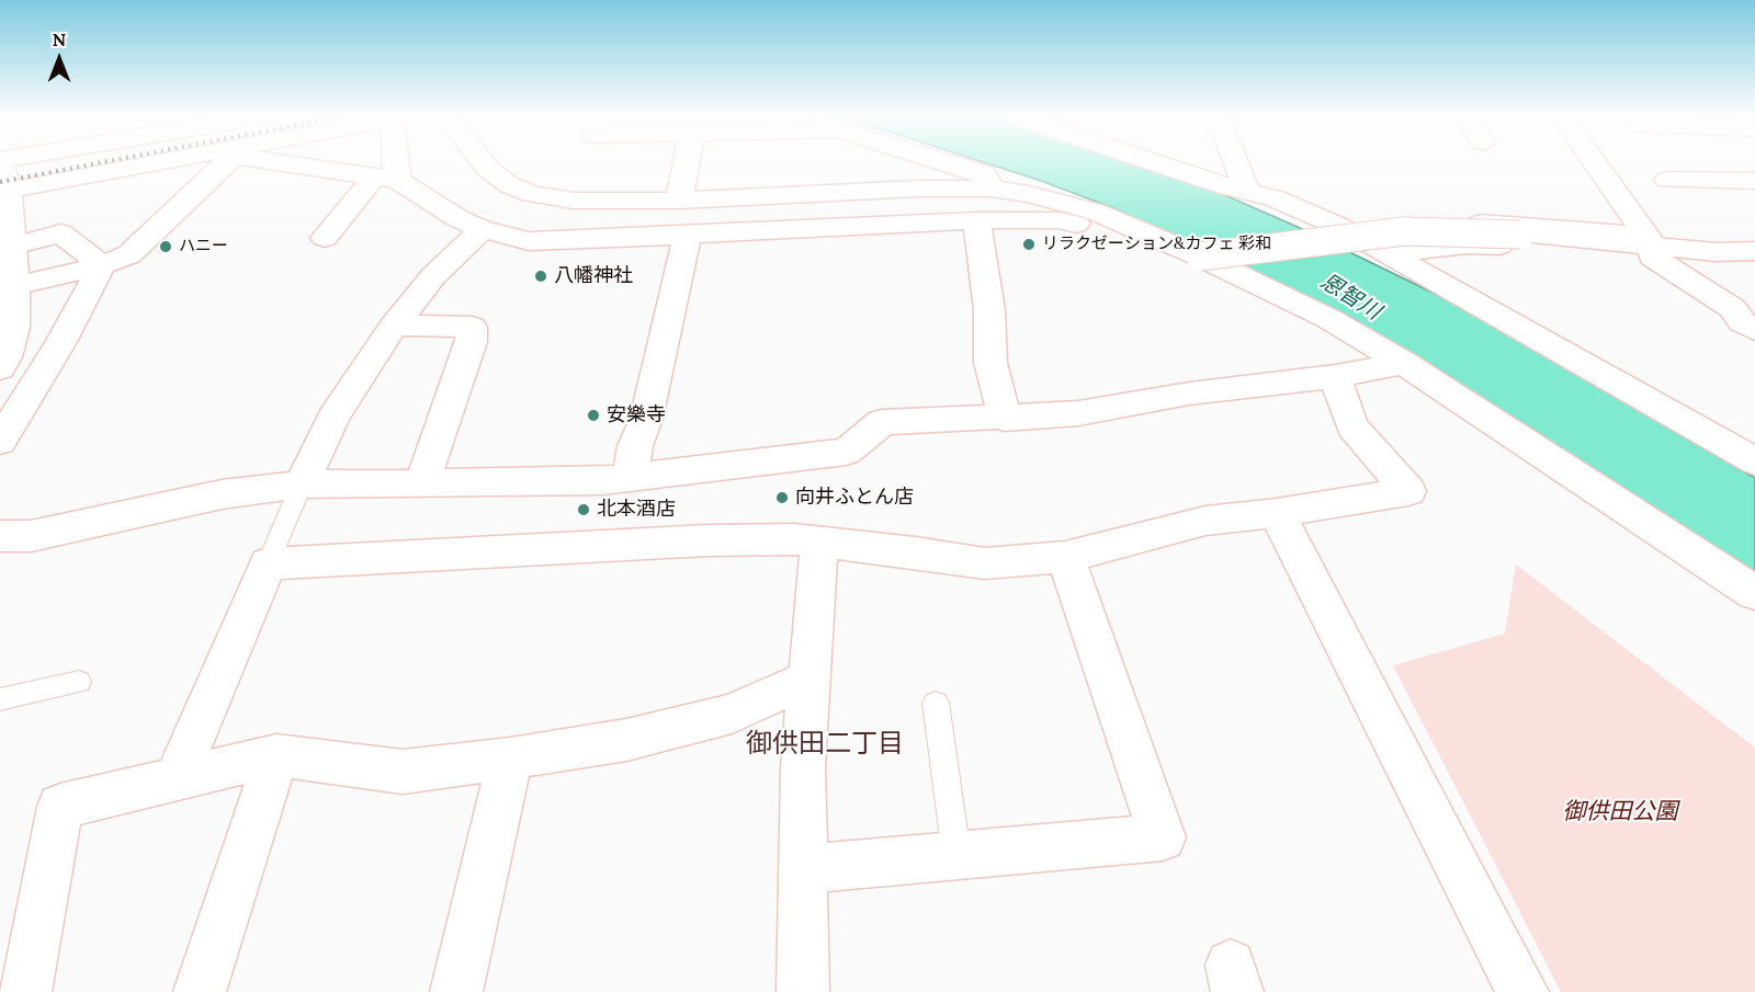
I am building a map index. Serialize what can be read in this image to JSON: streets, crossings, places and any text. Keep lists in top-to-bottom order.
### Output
{
  "districts": ["御供田二丁目"],
  "water": ["恩智川"],
  "parks": ["御供田公園"],
  "places": [
    "リラクゼーション&カフェ 彩和",
    "ハニー",
    "八幡神社",
    "安樂寺",
    "向井ふとん店",
    "北本酒店"
  ],
  "north": "top"
}
